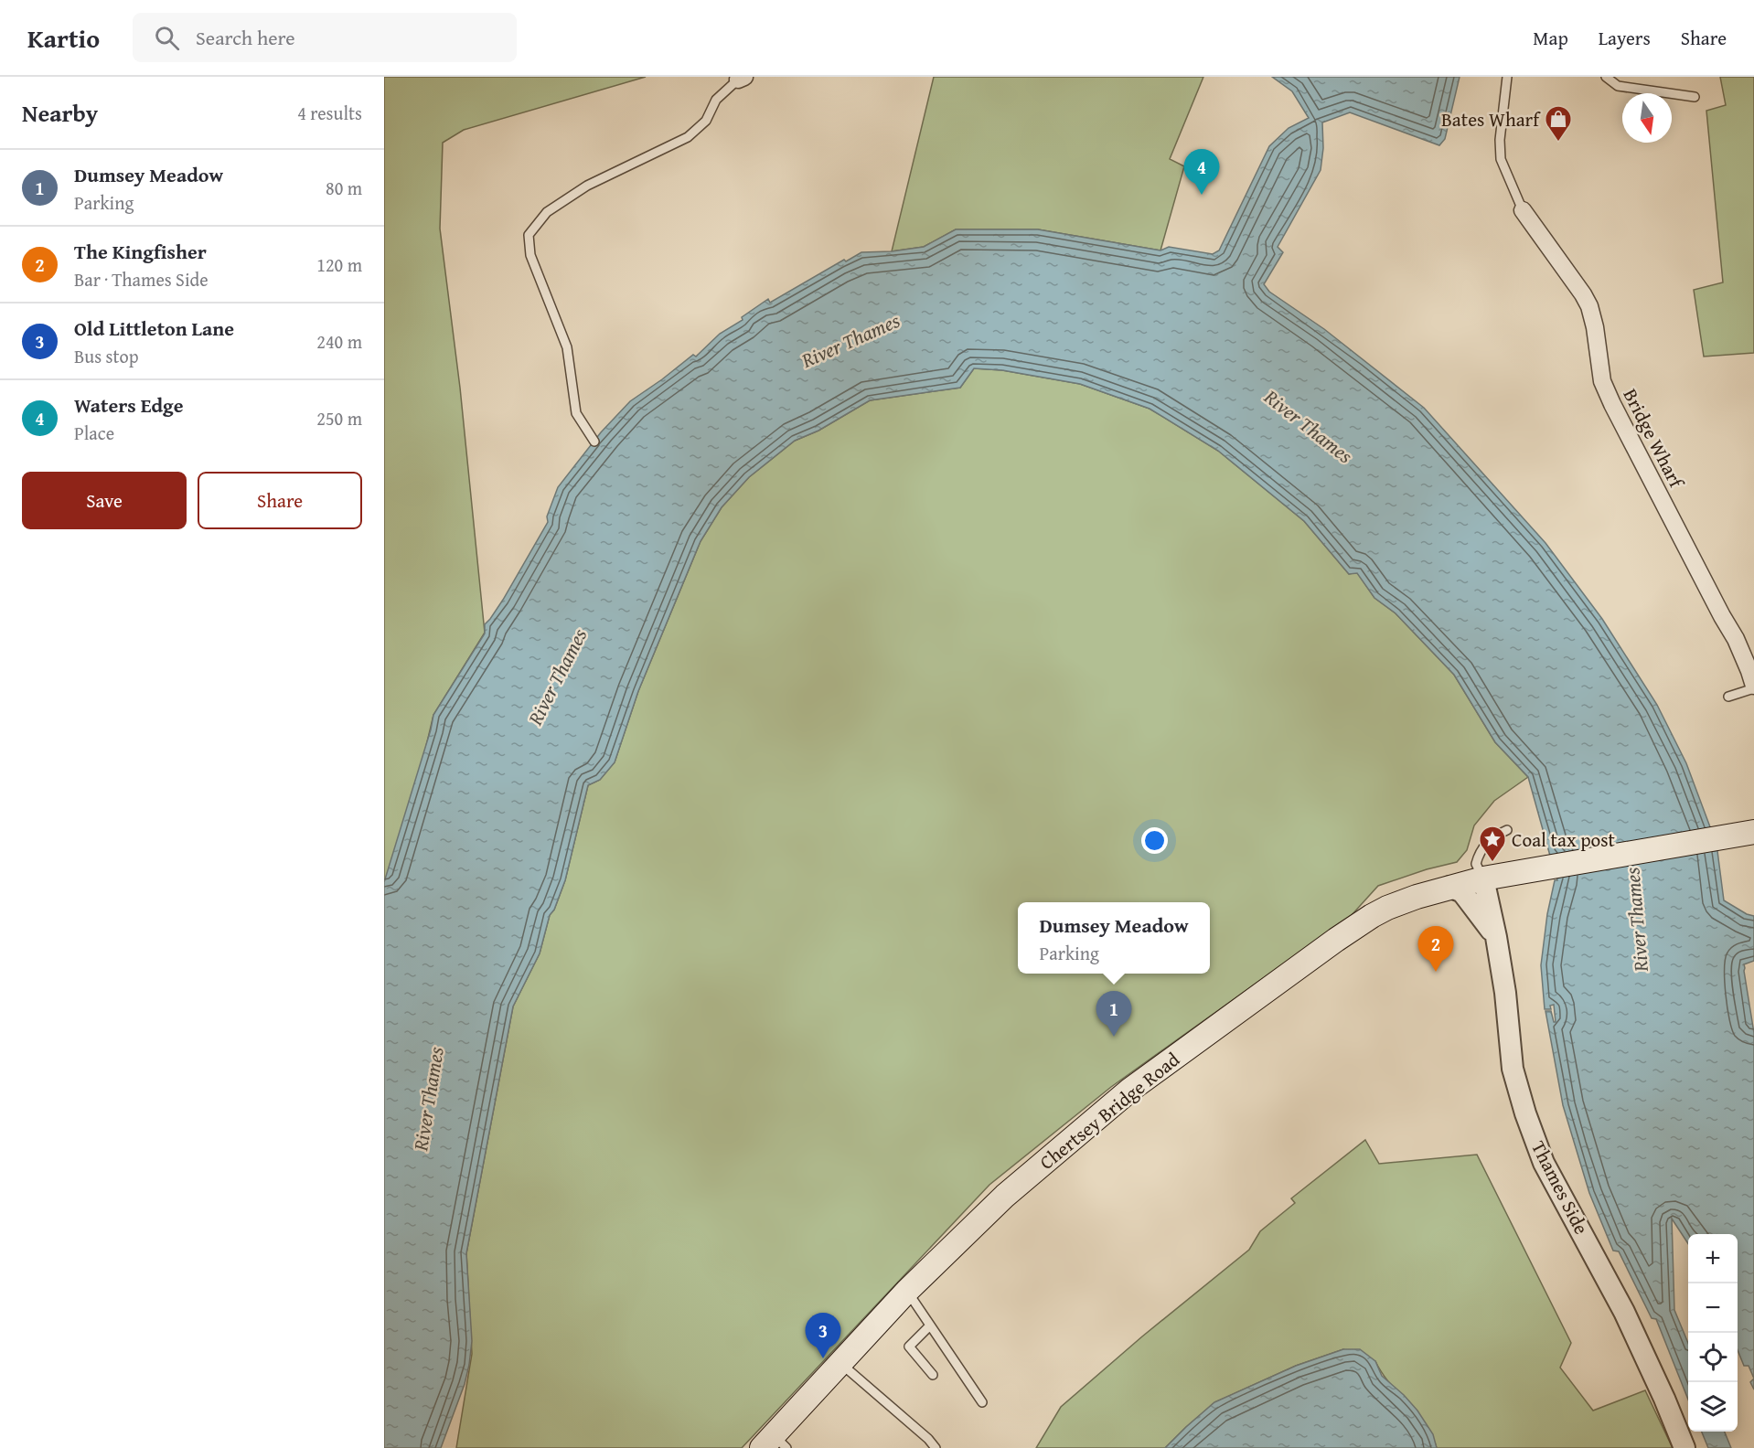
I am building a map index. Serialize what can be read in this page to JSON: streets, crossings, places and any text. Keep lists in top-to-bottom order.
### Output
{
  "streets": {
    "main road": ["Chertsey Bridge Road"],
    "street": ["Bridge Wharf", "Thames Side"]
  },
  "crossings": [
    ["Chertsey Bridge Road", "Thames Side"]
  ],
  "water": ["River Thames"],
  "places": {
    "shop": ["Bates Wharf"],
    "place": ["Coal tax post"]
  },
  "north": "bottom",
  "page": {
    "header": "Kartio",
    "search": "Search here",
    "nav": ["Map", "Layers", "Share"],
    "heading": ["Nearby", "4 results"],
    "list": [
      {
        "mark": "1",
        "name": "Dumsey Meadow",
        "note": "Parking",
        "value": "80 m"
      },
      {
        "mark": "2",
        "name": "The Kingfisher",
        "note": "Bar · Thames Side",
        "value": "120 m"
      },
      {
        "mark": "3",
        "name": "Old Littleton Lane",
        "note": "Bus stop",
        "value": "240 m"
      },
      {
        "mark": "4",
        "name": "Waters Edge",
        "note": "Place",
        "value": "250 m"
      }
    ],
    "pins": [
      "4",
      "2",
      "1",
      "3"
    ],
    "buttons": ["Save", "Share"],
    "popup": ["Dumsey Meadow", "Parking"],
    "map_buttons": ["+", "−"]
  }
}
